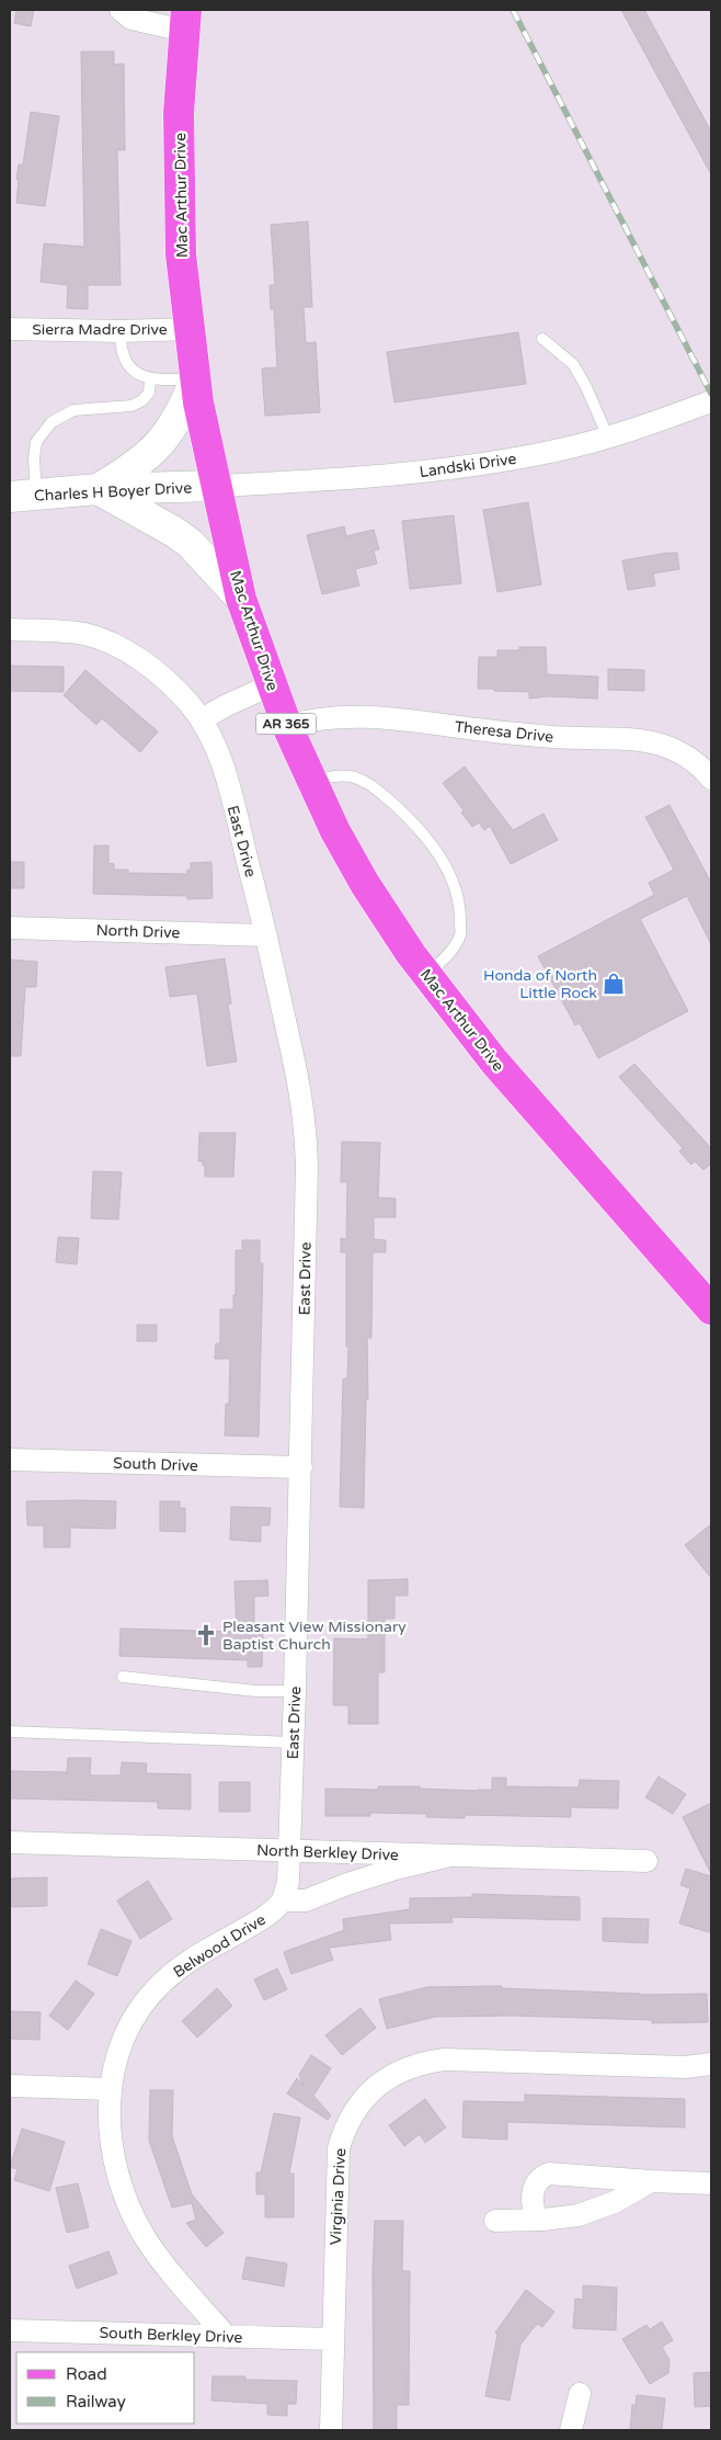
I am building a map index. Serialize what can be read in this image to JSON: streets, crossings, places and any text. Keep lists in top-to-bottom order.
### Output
{
  "streets": {
    "main road": ["Mac Arthur Drive", "AR 365"],
    "street": [
      "Sierra Madre Drive",
      "Landski Drive",
      "Charles H Boyer Drive",
      "Theresa Drive",
      "East Drive",
      "North Drive",
      "South Drive",
      "North Berkley Drive",
      "Belwood Drive",
      "Virginia Drive",
      "South Berkley Drive"
    ]
  },
  "crossings": [
    ["Mac Arthur Drive", "Sierra Madre Drive"],
    ["Mac Arthur Drive", "Landski Drive"],
    ["Mac Arthur Drive", "Charles H Boyer Drive"],
    ["Mac Arthur Drive", "Theresa Drive"],
    ["Landski Drive", "Charles H Boyer Drive"],
    ["East Drive", "North Drive"],
    ["East Drive", "South Drive"],
    ["East Drive", "North Berkley Drive"],
    ["Belwood Drive", "South Berkley Drive"],
    ["Virginia Drive", "South Berkley Drive"]
  ],
  "places": {
    "shop": ["Honda of North Little Rock"],
    "church": ["Pleasant View Missionary Baptist Church"]
  },
  "legend": ["Road", "Railway"]
}
